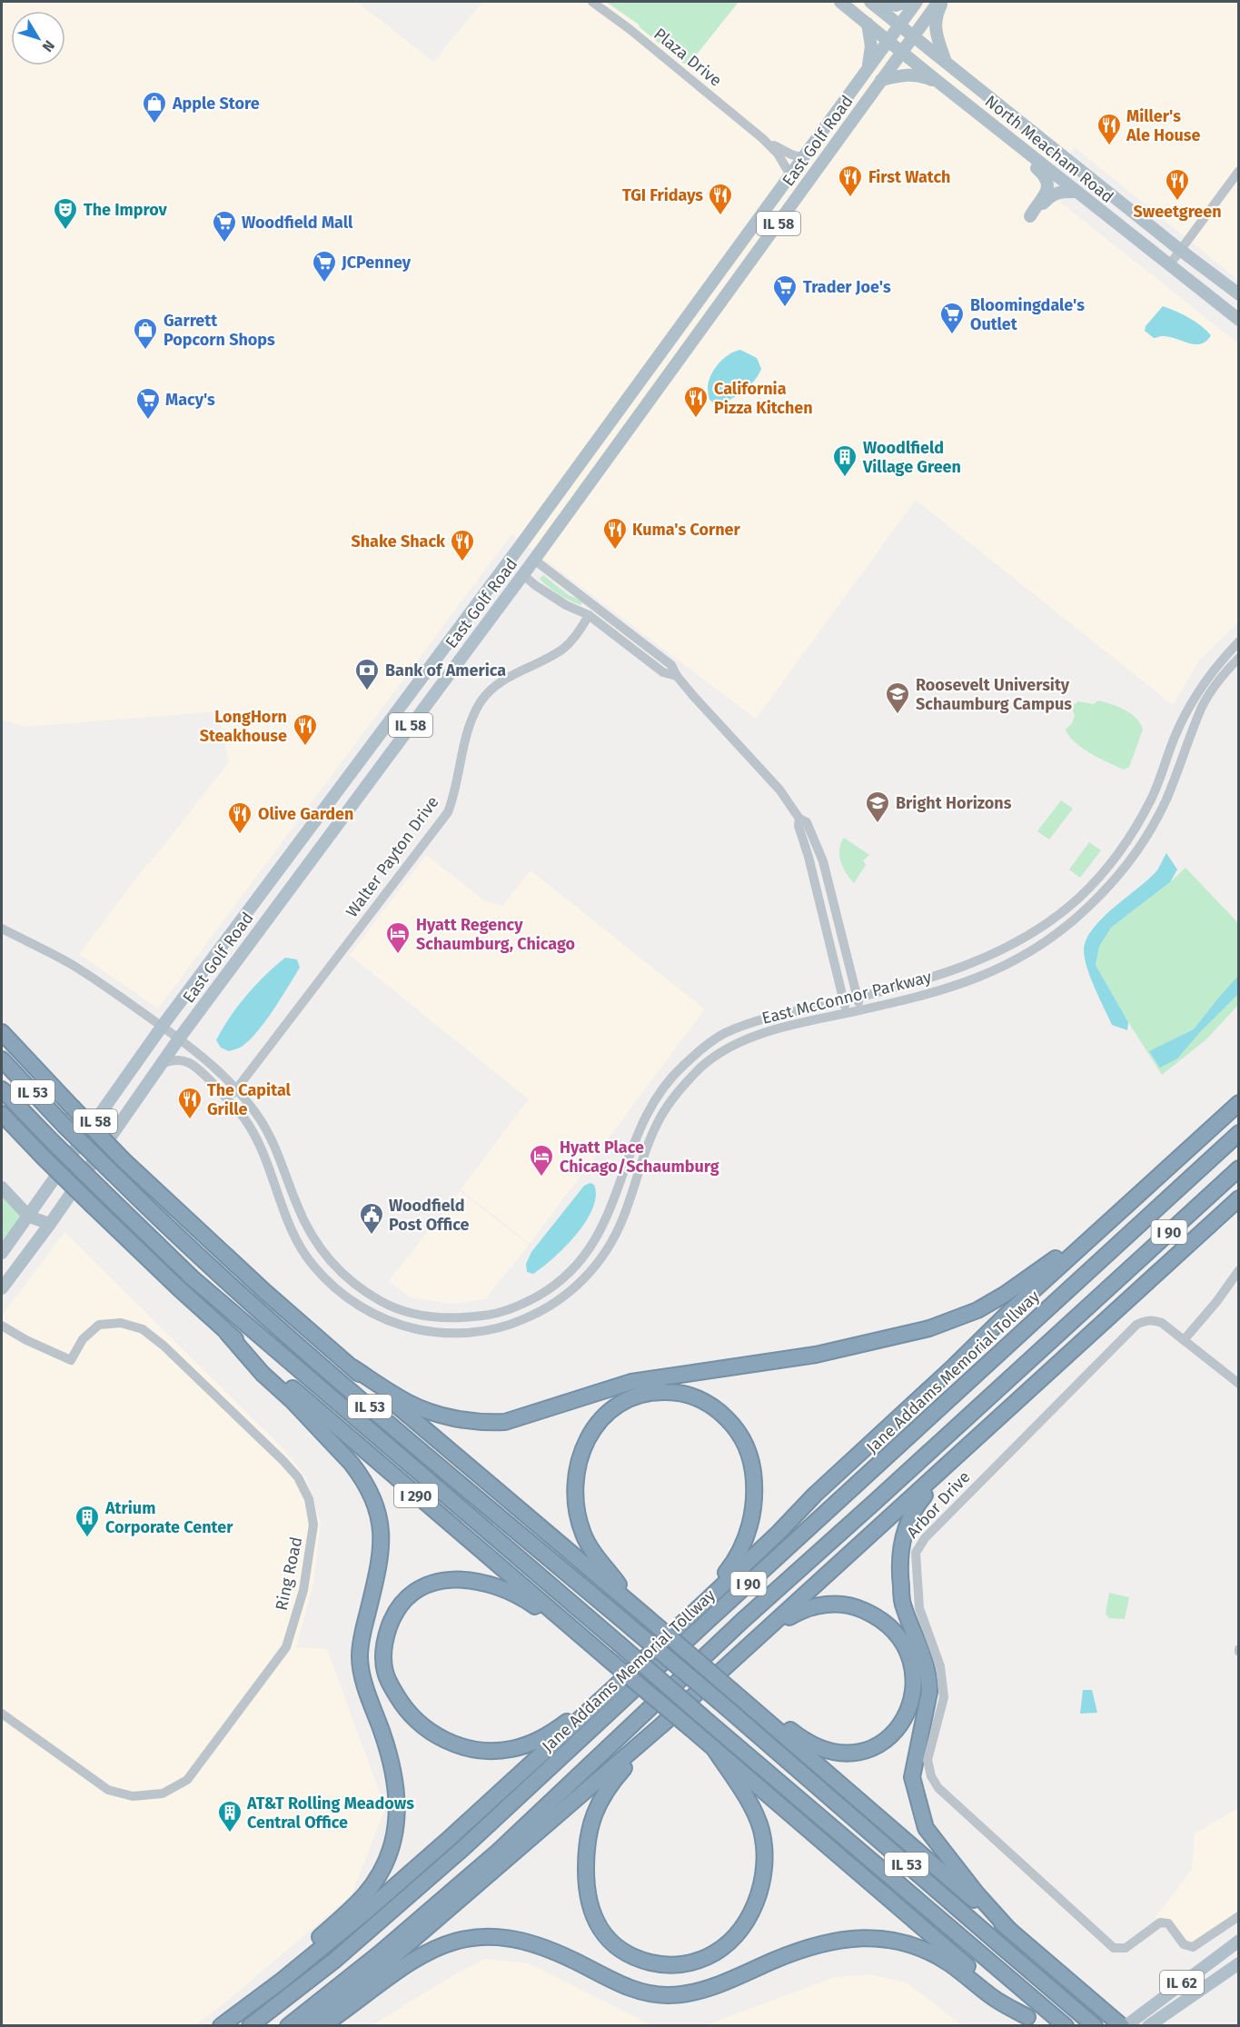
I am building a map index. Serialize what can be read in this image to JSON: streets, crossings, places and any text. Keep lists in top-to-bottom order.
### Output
{
  "streets": {
    "highway": [
      "IL 53",
      "I 90",
      "Jane Addams Memorial Tollway",
      "I 290"
    ],
    "main road": [
      "East Golf Road",
      "North Meacham Road",
      "IL 58",
      "IL 62"
    ],
    "street": [
      "Plaza Drive",
      "Walter Payton Drive",
      "East McConnor Parkway",
      "Arbor Drive",
      "Ring Road"
    ]
  },
  "crossings": [
    ["Plaza Drive", "East Golf Road"],
    ["East Golf Road", "North Meacham Road"],
    ["East Golf Road", "IL 58"],
    ["East Golf Road", "East McConnor Parkway"],
    ["Walter Payton Drive", "East McConnor Parkway"],
    ["IL 53", "I 290"],
    ["IL 53", "IL 62"]
  ],
  "places": {
    "shop": ["Apple Store", "Garrett Popcorn Shops"],
    "restaurant": [
      "Miller's Ale House",
      "First Watch",
      "Sweetgreen",
      "TGI Fridays",
      "California Pizza Kitchen",
      "Kuma's Corner",
      "Shake Shack",
      "LongHorn Steakhouse",
      "Olive Garden",
      "The Capital Grille"
    ],
    "theatre": ["The Improv"],
    "supermarket": [
      "Woodfield Mall",
      "JCPenney",
      "Trader Joe's",
      "Bloomingdale's Outlet",
      "Macy's"
    ],
    "building": ["Woodlfield Village Green", "Atrium Corporate Center", "AT&T Rolling Meadows Central Office"],
    "bank": ["Bank of America"],
    "school or university": ["Roosevelt University Schaumburg Campus", "Bright Horizons"],
    "hotel": ["Hyatt Regency Schaumburg, Chicago", "Hyatt Place Chicago/Schaumburg"],
    "public building": ["Woodfield Post Office"]
  },
  "north": "bottom right"
}
